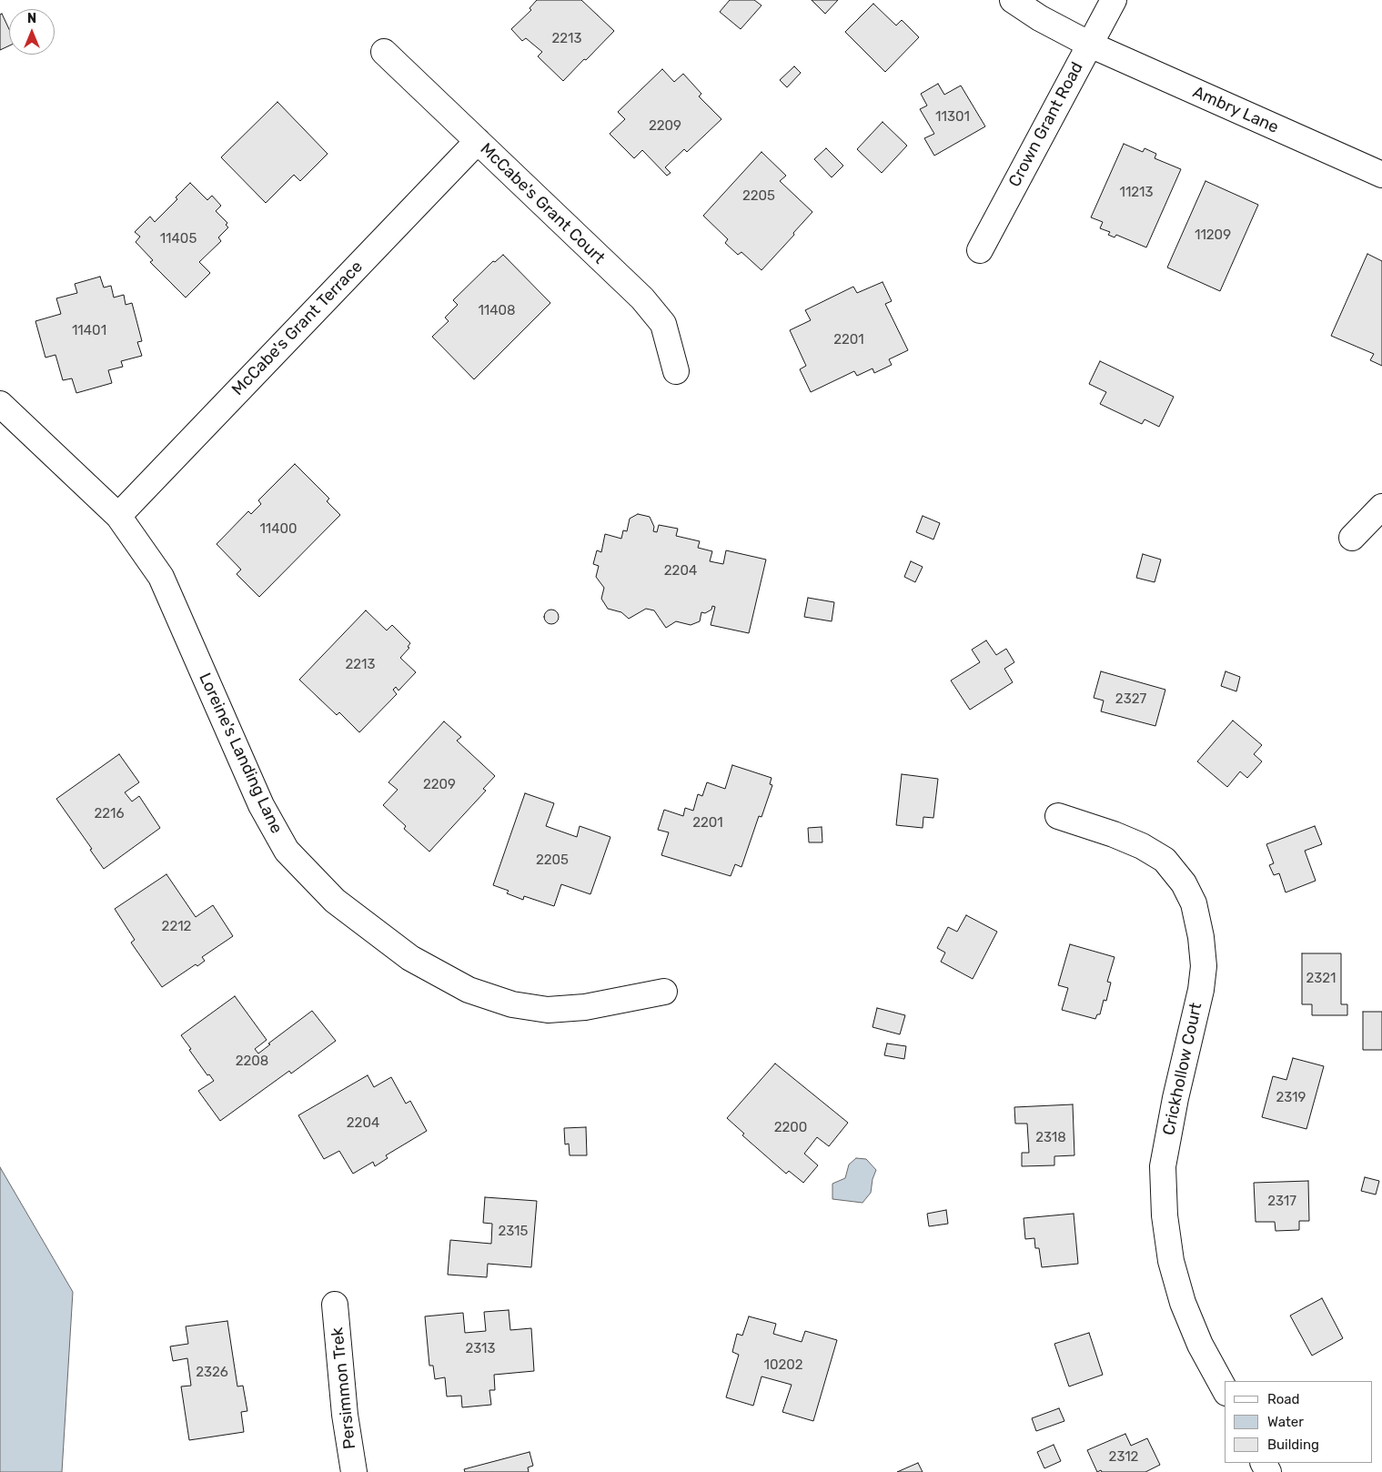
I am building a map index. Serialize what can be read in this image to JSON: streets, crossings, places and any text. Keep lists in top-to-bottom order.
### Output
{
  "streets": {
    "street": [
      "Ambry Lane",
      "Crown Grant Road",
      "McCabe's Grant Court",
      "McCabe's Grant Terrace",
      "Loreine's Landing Lane",
      "Crickhollow Court",
      "Persimmon Trek"
    ]
  },
  "crossings": [
    ["Ambry Lane", "Crown Grant Road"],
    ["McCabe's Grant Court", "McCabe's Grant Terrace"],
    ["McCabe's Grant Terrace", "Loreine's Landing Lane"]
  ],
  "house_numbers": [
    "2213",
    "11301",
    "2209",
    "11213",
    "2205",
    "11209",
    "11405",
    "11408",
    "11401",
    "2201",
    "11400",
    "2204",
    "2213",
    "2327",
    "2209",
    "2216",
    "2201",
    "2205",
    "2212",
    "2321",
    "2208",
    "2319",
    "2204",
    "2200",
    "2318",
    "2317",
    "2315",
    "2313",
    "10202",
    "2326",
    "2312"
  ],
  "legend": ["Road", "Water", "Building"],
  "north": "top"
}
